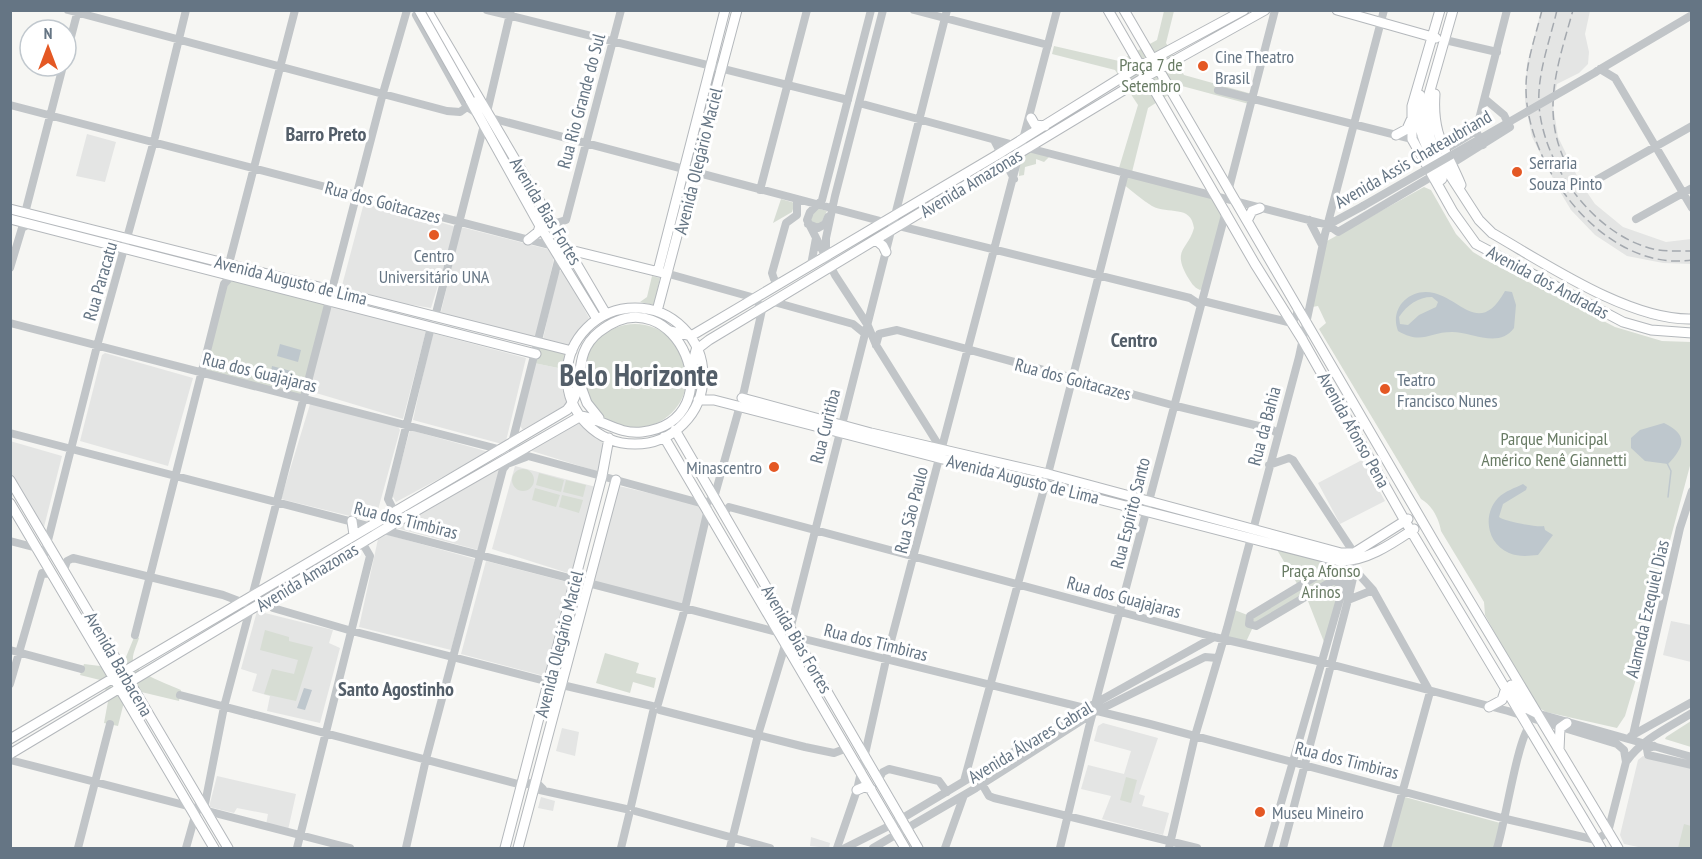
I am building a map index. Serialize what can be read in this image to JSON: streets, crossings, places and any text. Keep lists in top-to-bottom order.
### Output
{
  "streets": {
    "main road": [
      "Avenida Olegário Maciel",
      "Avenida Amazonas",
      "Rua dos Goitacazes",
      "Avenida Bias Fortes",
      "Avenida Augusto de Lima",
      "Avenida dos Andradas",
      "Avenida Afonso Pena",
      "Avenida Barbacena"
    ],
    "street": [
      "Rua Rio Grande do Sul",
      "Avenida Assis Chateaubriand",
      "Rua Paracatu",
      "Rua dos Guajajaras",
      "Rua Curitiba",
      "Rua da Bahia",
      "Rua São Paulo",
      "Rua Espírito Santo",
      "Rua dos Timbiras",
      "Alameda Ezequiel Dias",
      "Avenida Álvares Cabral"
    ]
  },
  "crossings": [
    ["Rua Rio Grande do Sul", "Avenida Bias Fortes"],
    ["Avenida Assis Chateaubriand", "Avenida dos Andradas"],
    ["Avenida Olegário Maciel", "Rua dos Goitacazes"],
    ["Avenida Olegário Maciel", "Rua dos Timbiras"],
    ["Avenida Amazonas", "Rua dos Goitacazes"],
    ["Avenida Amazonas", "Rua dos Guajajaras"],
    ["Avenida Amazonas", "Rua Curitiba"],
    ["Avenida Amazonas", "Avenida Afonso Pena"],
    ["Avenida Amazonas", "Rua São Paulo"],
    ["Avenida Amazonas", "Rua dos Timbiras"],
    ["Avenida Amazonas", "Avenida Barbacena"],
    ["Rua dos Goitacazes", "Avenida Bias Fortes"],
    ["Rua dos Goitacazes", "Rua Paracatu"],
    ["Rua dos Goitacazes", "Rua da Bahia"],
    ["Rua dos Goitacazes", "Rua São Paulo"],
    ["Rua dos Goitacazes", "Rua Espírito Santo"],
    ["Avenida Bias Fortes", "Rua dos Guajajaras"],
    ["Avenida Bias Fortes", "Rua Curitiba"],
    ["Avenida Bias Fortes", "Rua São Paulo"],
    ["Avenida Bias Fortes", "Rua dos Timbiras"],
    ["Avenida Bias Fortes", "Avenida Álvares Cabral"],
    ["Avenida Augusto de Lima", "Rua Paracatu"],
    ["Avenida Augusto de Lima", "Rua Curitiba"],
    ["Avenida Augusto de Lima", "Rua da Bahia"],
    ["Avenida Augusto de Lima", "Rua São Paulo"],
    ["Avenida Augusto de Lima", "Rua Espírito Santo"],
    ["Rua Paracatu", "Rua dos Guajajaras"],
    ["Rua Paracatu", "Rua dos Timbiras"],
    ["Rua Paracatu", "Avenida Barbacena"],
    ["Rua dos Guajajaras", "Rua Curitiba"],
    ["Rua dos Guajajaras", "Rua da Bahia"],
    ["Rua dos Guajajaras", "Avenida Afonso Pena"],
    ["Rua dos Guajajaras", "Rua São Paulo"],
    ["Rua dos Guajajaras", "Rua Espírito Santo"],
    ["Rua dos Guajajaras", "Avenida Álvares Cabral"],
    ["Rua Curitiba", "Rua dos Timbiras"],
    ["Rua da Bahia", "Avenida Afonso Pena"],
    ["Rua da Bahia", "Rua dos Timbiras"],
    ["Rua da Bahia", "Avenida Álvares Cabral"],
    ["Avenida Afonso Pena", "Rua Espírito Santo"],
    ["Avenida Afonso Pena", "Rua dos Timbiras"],
    ["Rua São Paulo", "Rua dos Timbiras"],
    ["Rua Espírito Santo", "Rua dos Timbiras"],
    ["Rua Espírito Santo", "Avenida Álvares Cabral"],
    ["Rua dos Timbiras", "Avenida Álvares Cabral"]
  ],
  "districts": [
    "Barro Preto",
    "Centro",
    "Belo Horizonte",
    "Santo Agostinho"
  ],
  "parks": ["Praça 7 de Setembro", "Parque Municipal Américo Renê Giannetti", "Praça Afonso Arinos"],
  "places": [
    "Cine Theatro Brasil",
    "Serraria Souza Pinto",
    "Centro Universitário UNA",
    "Teatro Francisco Nunes",
    "Minascentro",
    "Museu Mineiro"
  ],
  "north": "top"
}
